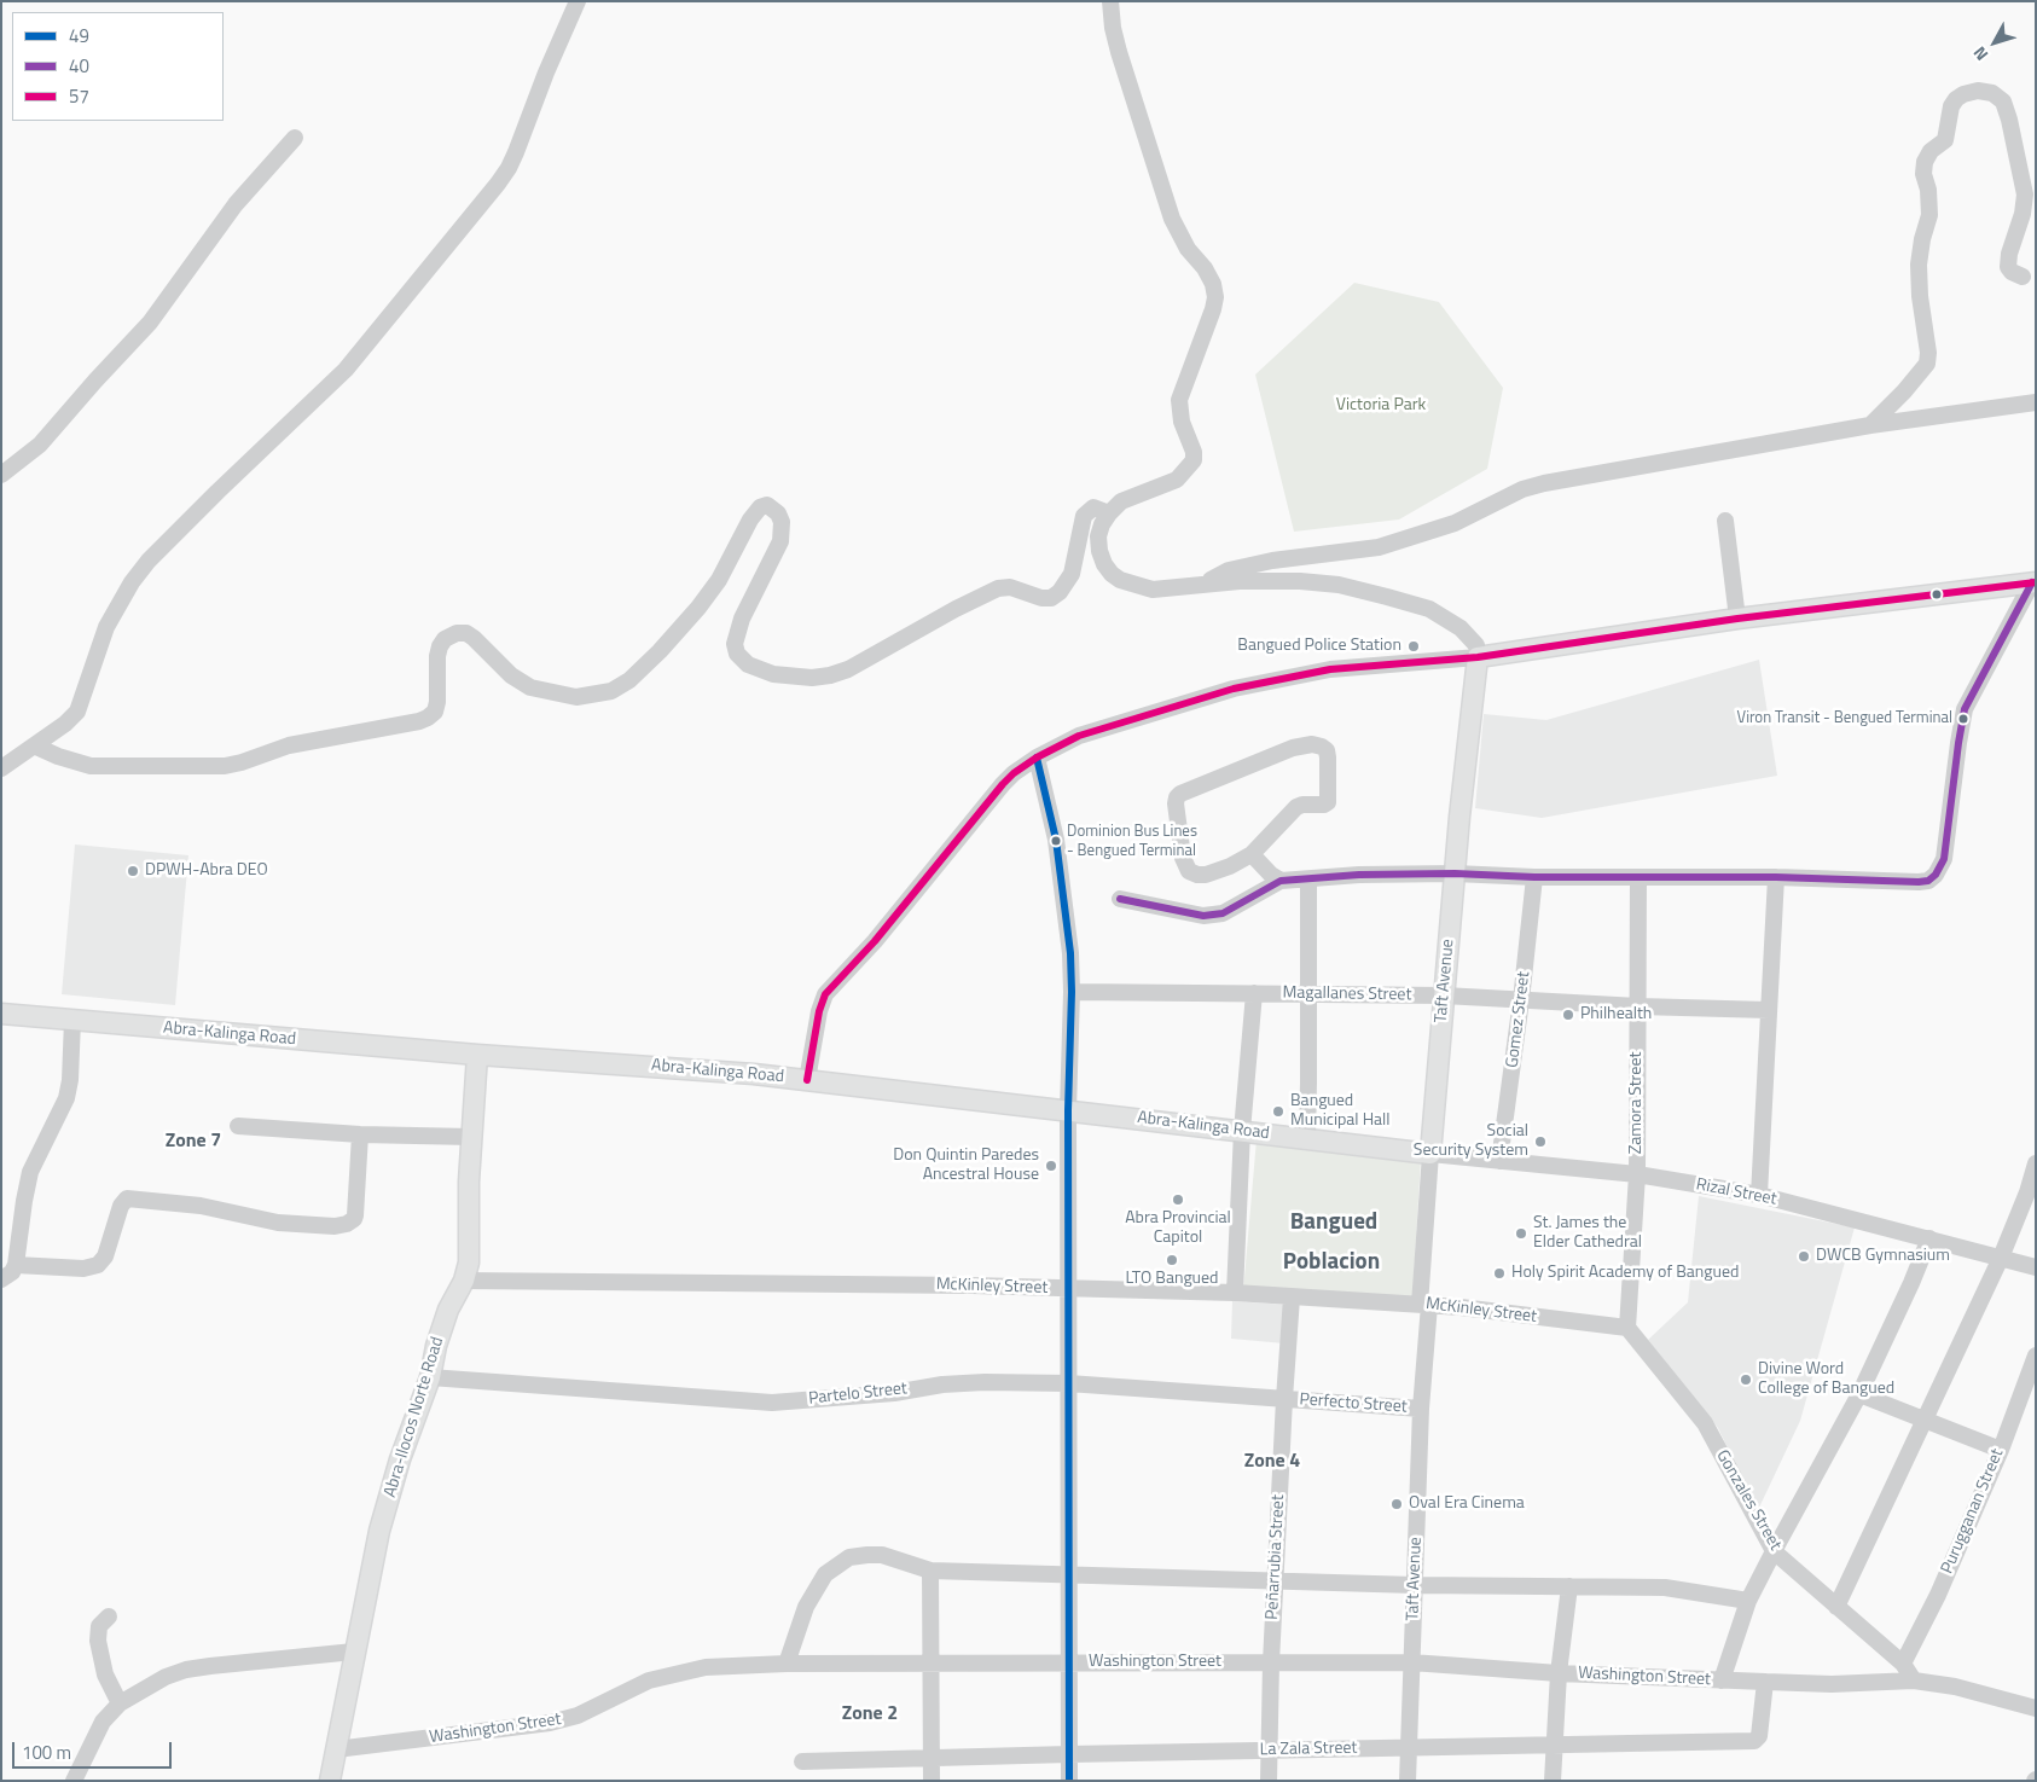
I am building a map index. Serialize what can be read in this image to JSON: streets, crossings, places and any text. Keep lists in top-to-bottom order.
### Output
{
  "streets": {
    "main road": ["Taft Avenue", "Abra-Kalinga Road", "Abra-Ilocos Norte Road"],
    "street": [
      "Magallanes Street",
      "Gomez Street",
      "Zamora Street",
      "Rizal Street",
      "McKinley Street",
      "Partelo Street",
      "Perfecto Street",
      "Gonzales Street",
      "Purugganan Street",
      "Peñarrubia Street",
      "Washington Street",
      "La Zala Street"
    ]
  },
  "crossings": [
    ["Taft Avenue", "Magallanes Street"],
    ["Taft Avenue", "Abra-Kalinga Road"],
    ["Taft Avenue", "Rizal Street"],
    ["Taft Avenue", "McKinley Street"],
    ["Taft Avenue", "Perfecto Street"],
    ["Taft Avenue", "Washington Street"],
    ["Taft Avenue", "La Zala Street"],
    ["Magallanes Street", "Gomez Street"],
    ["Magallanes Street", "Zamora Street"],
    ["Gomez Street", "Rizal Street"],
    ["Abra-Kalinga Road", "Rizal Street"],
    ["Abra-Kalinga Road", "Abra-Ilocos Norte Road"],
    ["Zamora Street", "Rizal Street"],
    ["Zamora Street", "McKinley Street"],
    ["Zamora Street", "Gonzales Street"],
    ["McKinley Street", "Abra-Ilocos Norte Road"],
    ["McKinley Street", "Gonzales Street"],
    ["McKinley Street", "Peñarrubia Street"],
    ["Partelo Street", "Perfecto Street"],
    ["Partelo Street", "Abra-Ilocos Norte Road"],
    ["Partelo Street", "Peñarrubia Street"],
    ["Perfecto Street", "Peñarrubia Street"],
    ["Abra-Ilocos Norte Road", "Washington Street"],
    ["Gonzales Street", "Purugganan Street"],
    ["Gonzales Street", "Washington Street"],
    ["Peñarrubia Street", "Washington Street"],
    ["Peñarrubia Street", "La Zala Street"],
    ["Washington Street", "La Zala Street"]
  ],
  "districts": [
    "Zone 7",
    "Bangued",
    "Poblacion",
    "Zone 4",
    "Zone 2"
  ],
  "parks": ["Victoria Park"],
  "places": [
    "Bangued Police Station",
    "Viron Transit - Bengued Terminal",
    "Dominion Bus Lines - Bengued Terminal",
    "DPWH-Abra DEO",
    "Philhealth",
    "Bangued Municipal Hall",
    "Social Security System",
    "Don Quintin Paredes Ancestral House",
    "Abra Provincial Capitol",
    "St. James the Elder Cathedral",
    "DWCB Gymnasium",
    "LTO Bangued",
    "Holy Spirit Academy of Bangued",
    "Divine Word College of Bangued",
    "Oval Era Cinema"
  ],
  "lines": ["transit line 40", "transit line 57", "transit line 49"],
  "legend": ["49", "40", "57"],
  "scale_bar": "100 m",
  "north": "bottom left"
}
